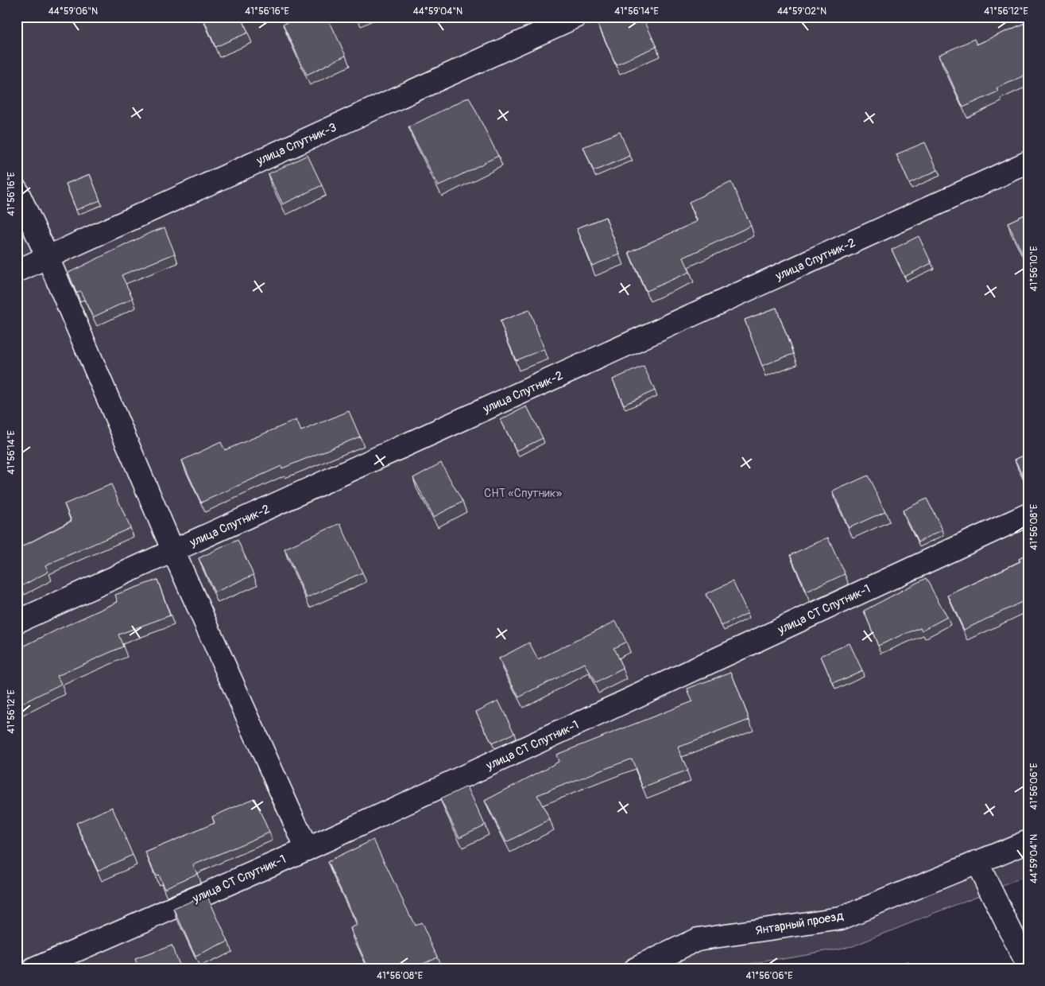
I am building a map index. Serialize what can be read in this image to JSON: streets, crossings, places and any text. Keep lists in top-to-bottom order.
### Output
{
  "streets": {
    "street": [
      "улица Спутник-3",
      "улица Спутник-2",
      "улица СТ Спутник-1",
      "Янтарный проезд"
    ]
  },
  "parks": ["СНТ «Спутник»"],
  "coordinates": [
    "44°59'06\"N",
    "41°56'16\"E",
    "44°59'04\"N",
    "41°56'14\"E",
    "44°59'02\"N",
    "41°56'12\"E",
    "41°56'10\"E",
    "41°56'08\"E",
    "41°56'06\"E"
  ]
}
